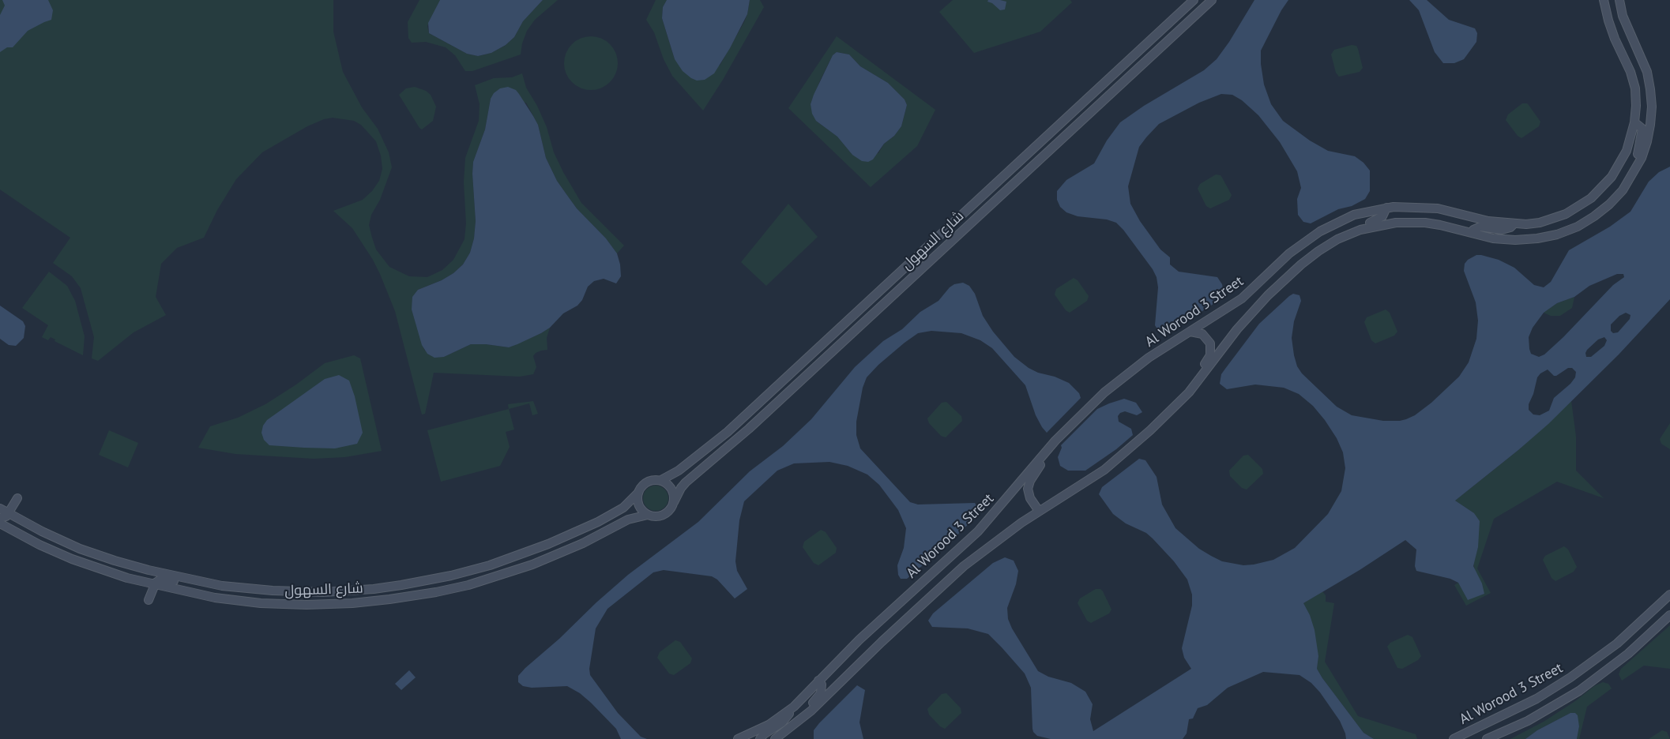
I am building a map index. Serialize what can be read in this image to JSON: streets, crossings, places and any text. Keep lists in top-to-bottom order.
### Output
{
  "streets": {
    "street": ["شارع السهول", "Al Worood 3 Street"]
  }
}
